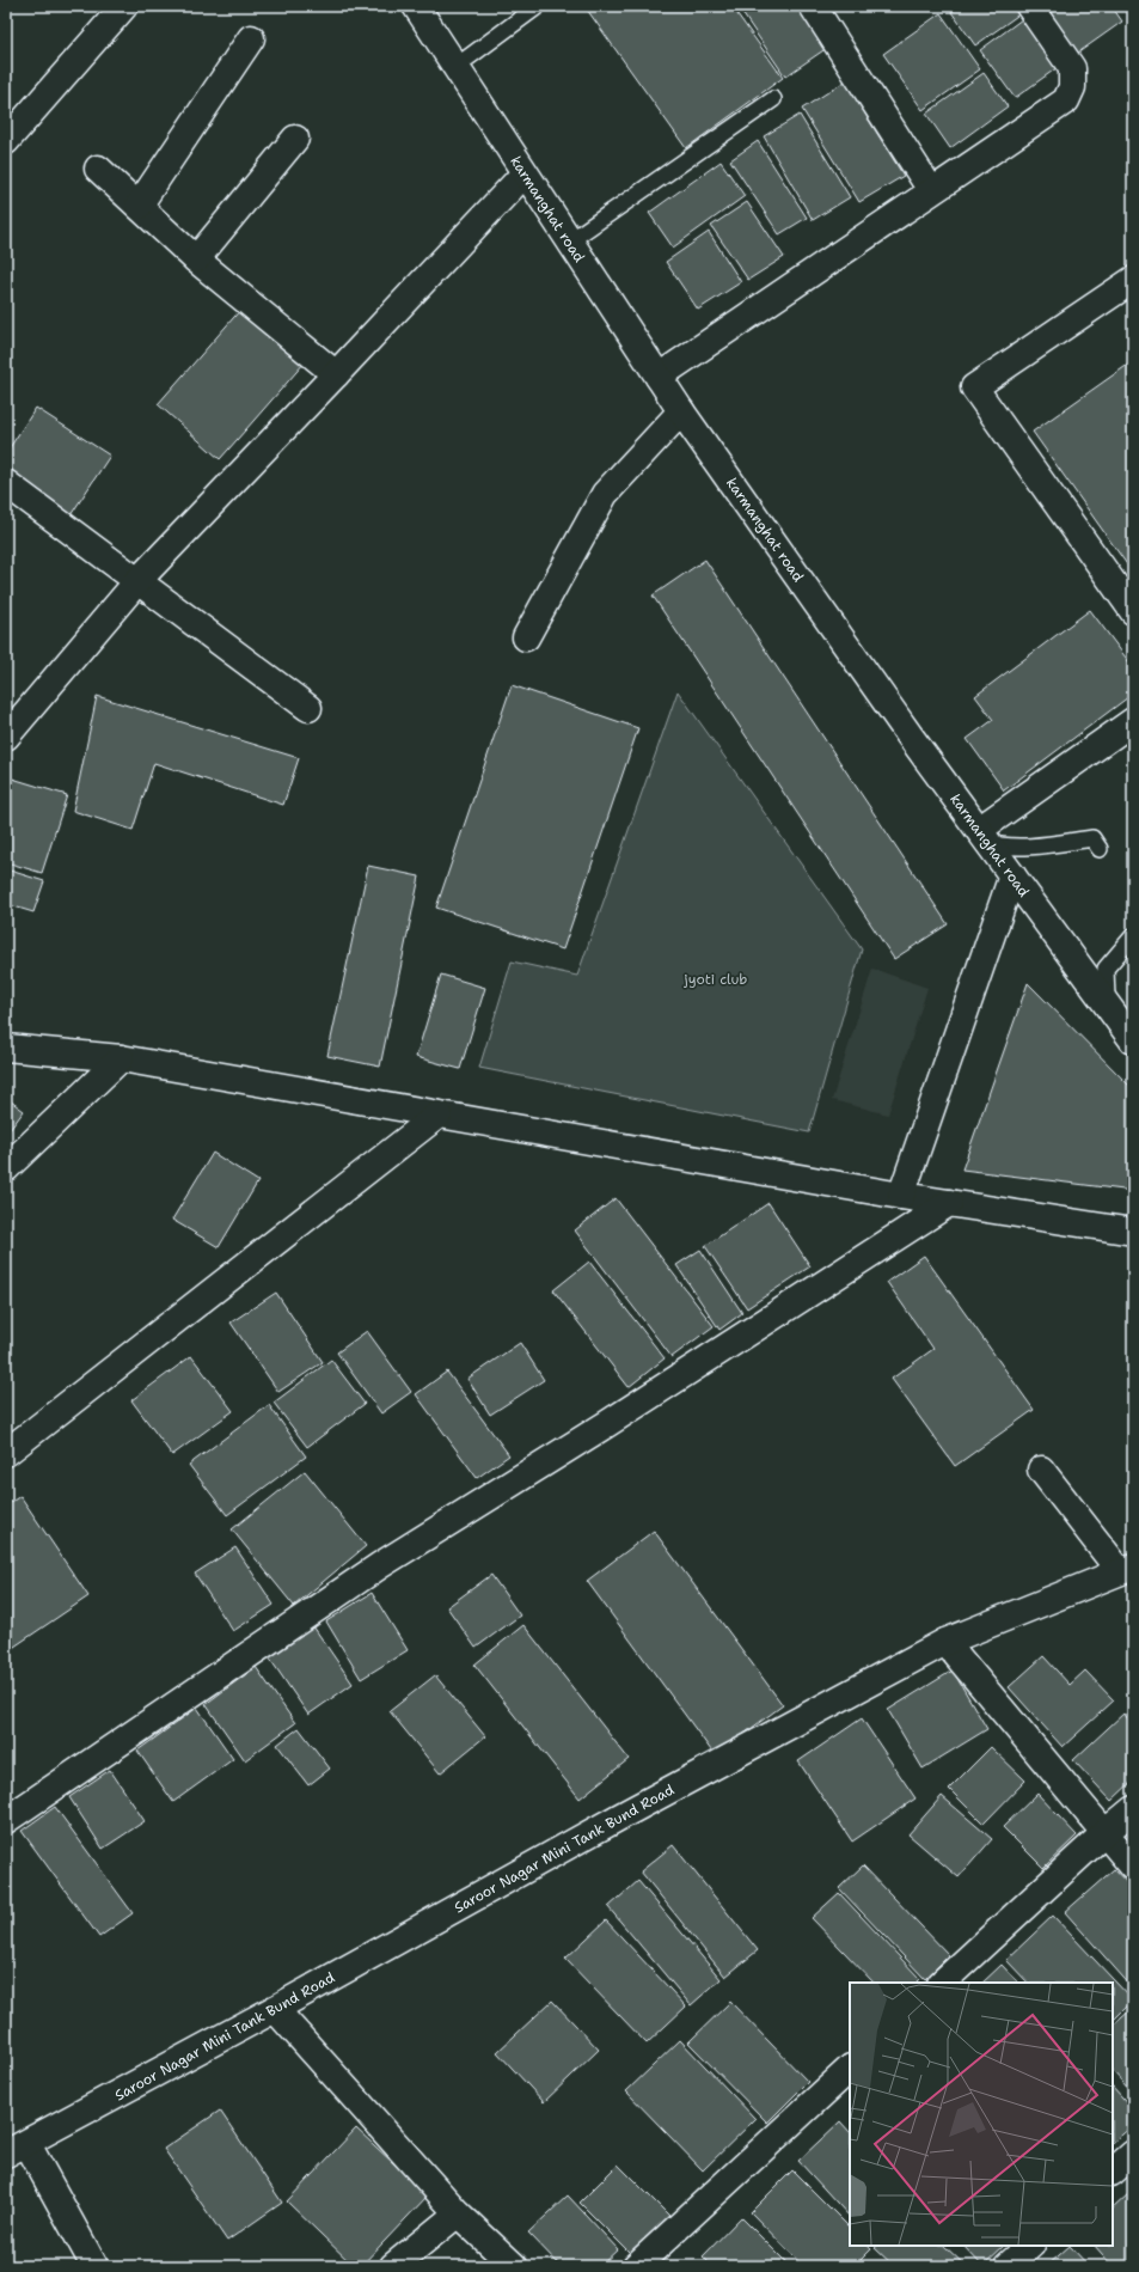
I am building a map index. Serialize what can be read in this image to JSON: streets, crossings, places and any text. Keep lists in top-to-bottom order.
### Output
{
  "streets": {
    "street": ["karmanghat road", "Saroor Nagar Mini Tank Bund Road"]
  },
  "parks": ["jyoti club"]
}
